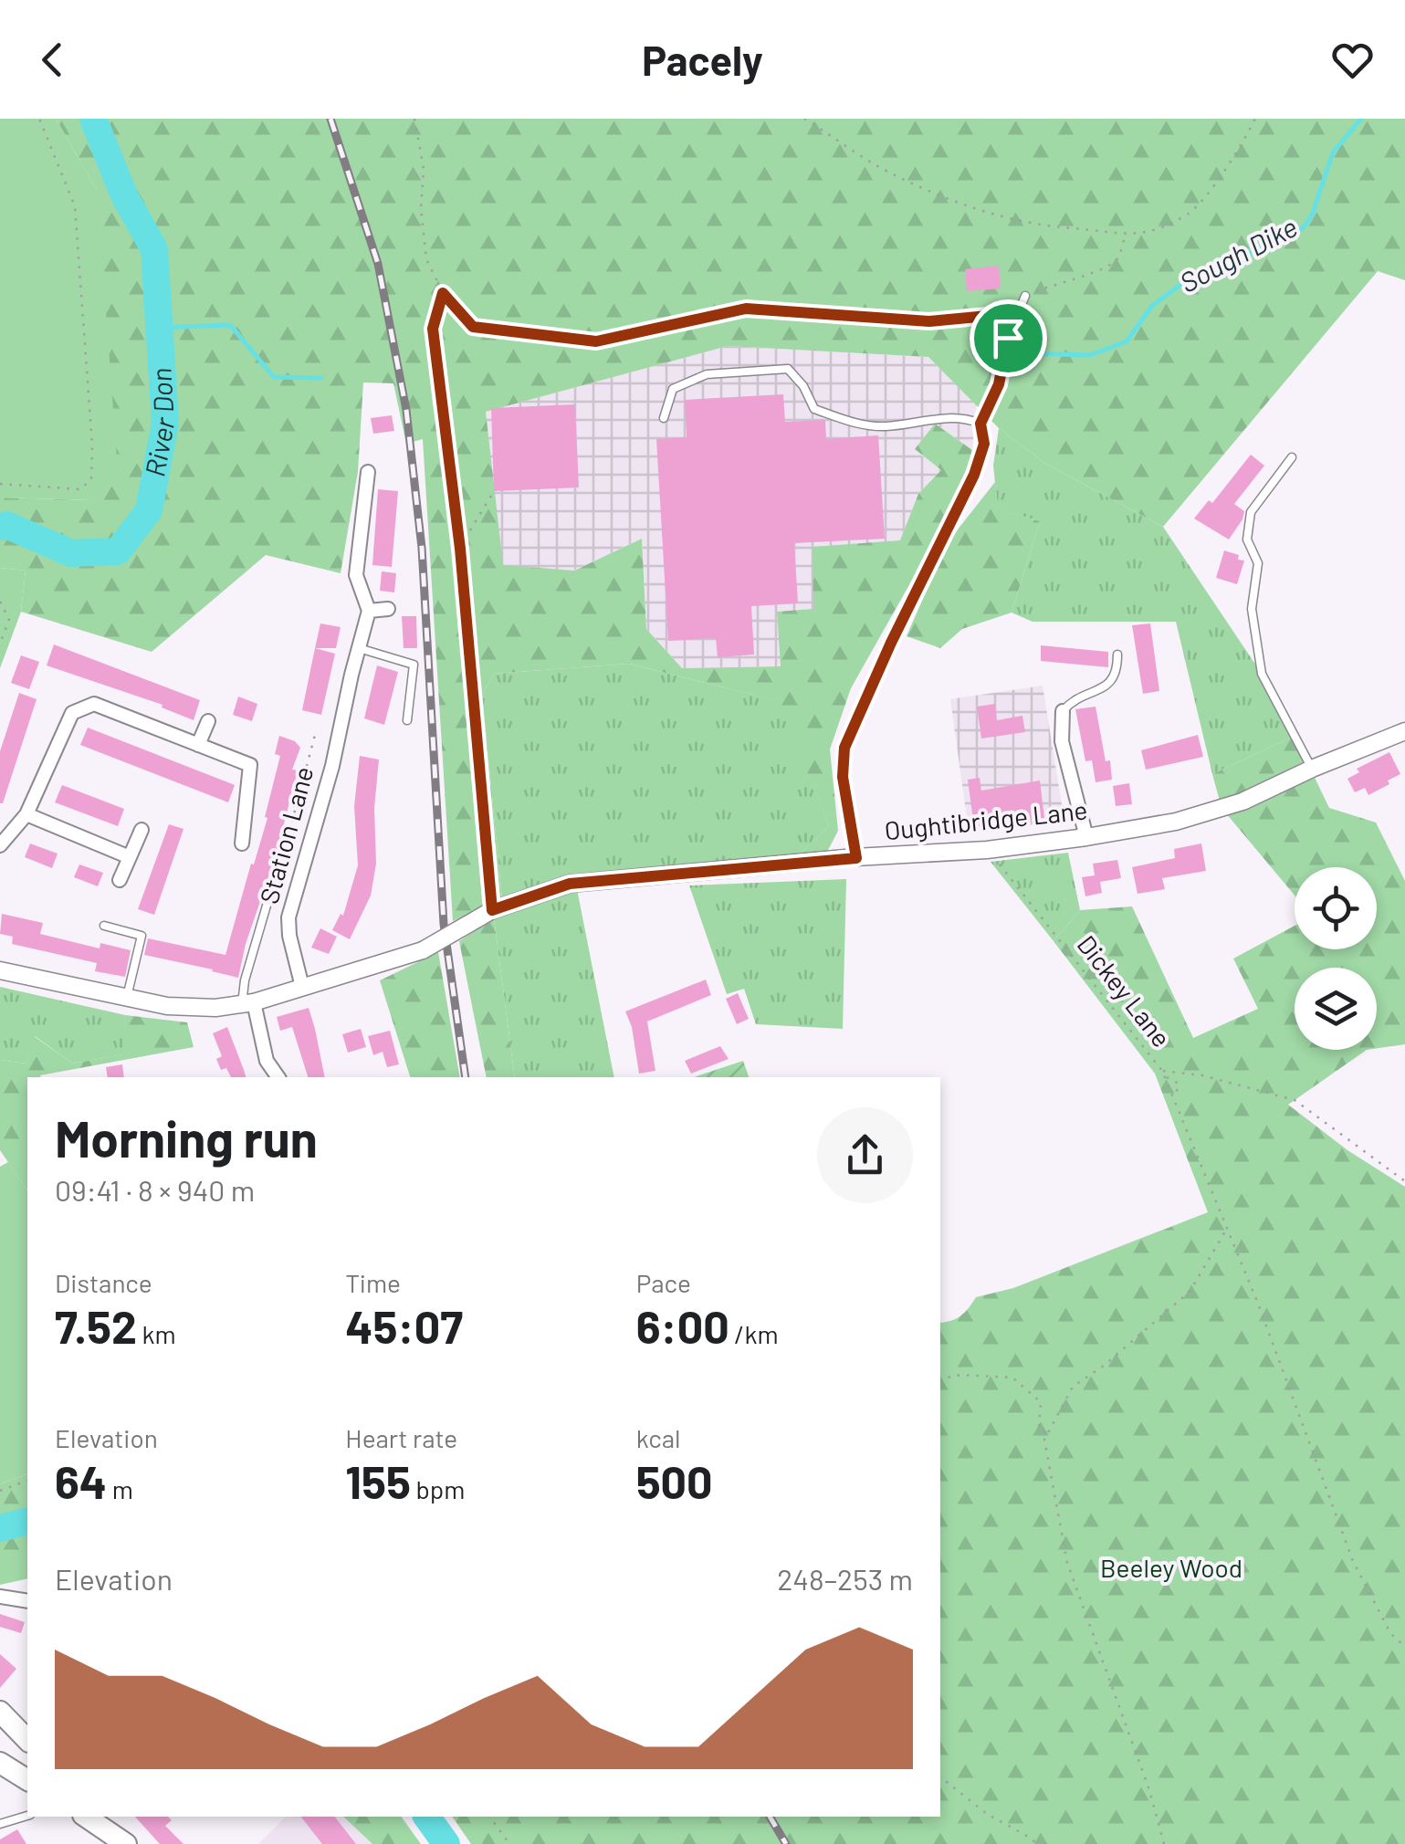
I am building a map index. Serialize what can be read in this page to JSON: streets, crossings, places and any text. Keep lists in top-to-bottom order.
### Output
{
  "streets": {
    "street": ["Oughtibridge Lane", "Station Lane"],
    "path": ["Dickey Lane"]
  },
  "crossings": [
    ["Oughtibridge Lane", "Station Lane"],
    ["Oughtibridge Lane", "Dickey Lane"]
  ],
  "water": ["Sough Dike", "River Don"],
  "parks": ["Beeley Wood"],
  "page": {
    "header": "Pacely",
    "heading": ["Morning run", "09:41 · 8 × 940 m"],
    "stats": [
      ["Distance", "7.52 km"],
      ["Time", "45:07"],
      ["Pace", "6:00 /km"],
      ["Elevation", "64 m"],
      ["Heart rate", "155 bpm"],
      ["kcal", "500"]
    ],
    "chart": ["Elevation", "248–253 m"]
  }
}
